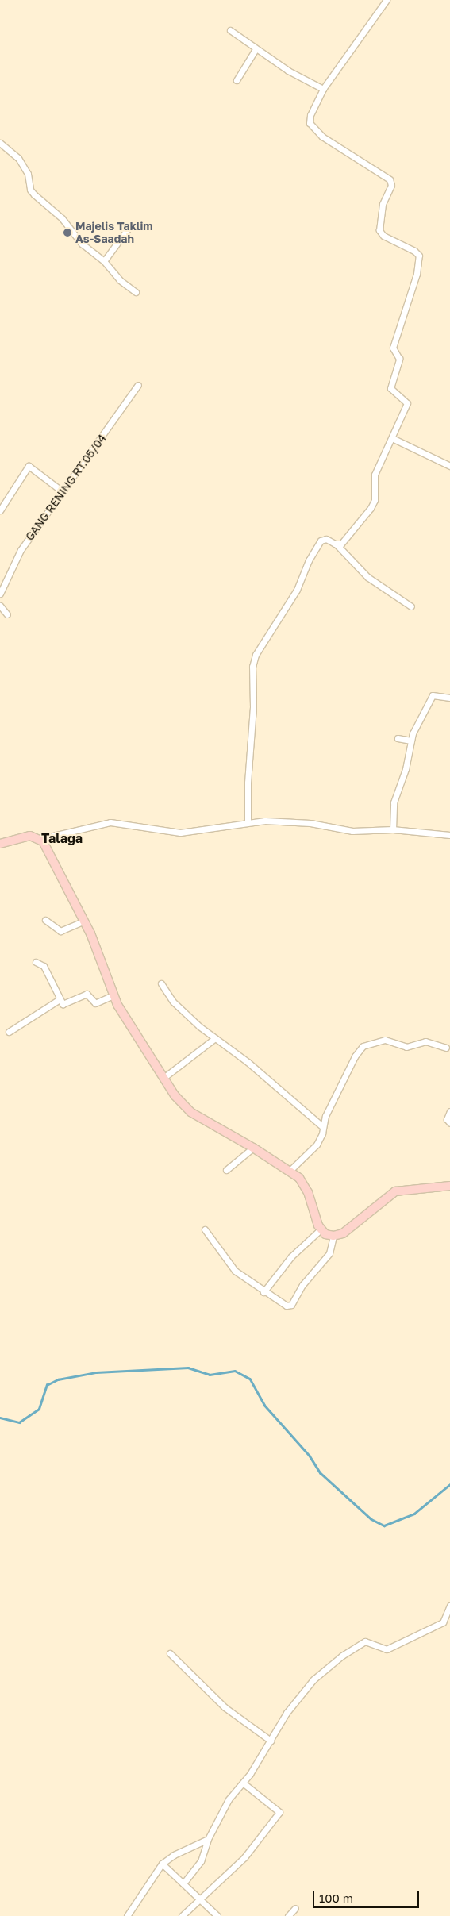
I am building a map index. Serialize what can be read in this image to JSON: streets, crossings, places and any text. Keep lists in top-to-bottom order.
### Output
{
  "streets": {
    "street": ["GANG RENING RT.05/04"]
  },
  "districts": ["Talaga"],
  "places": ["Majelis Taklim As-Saadah"],
  "scale_bar": "100 m"
}
